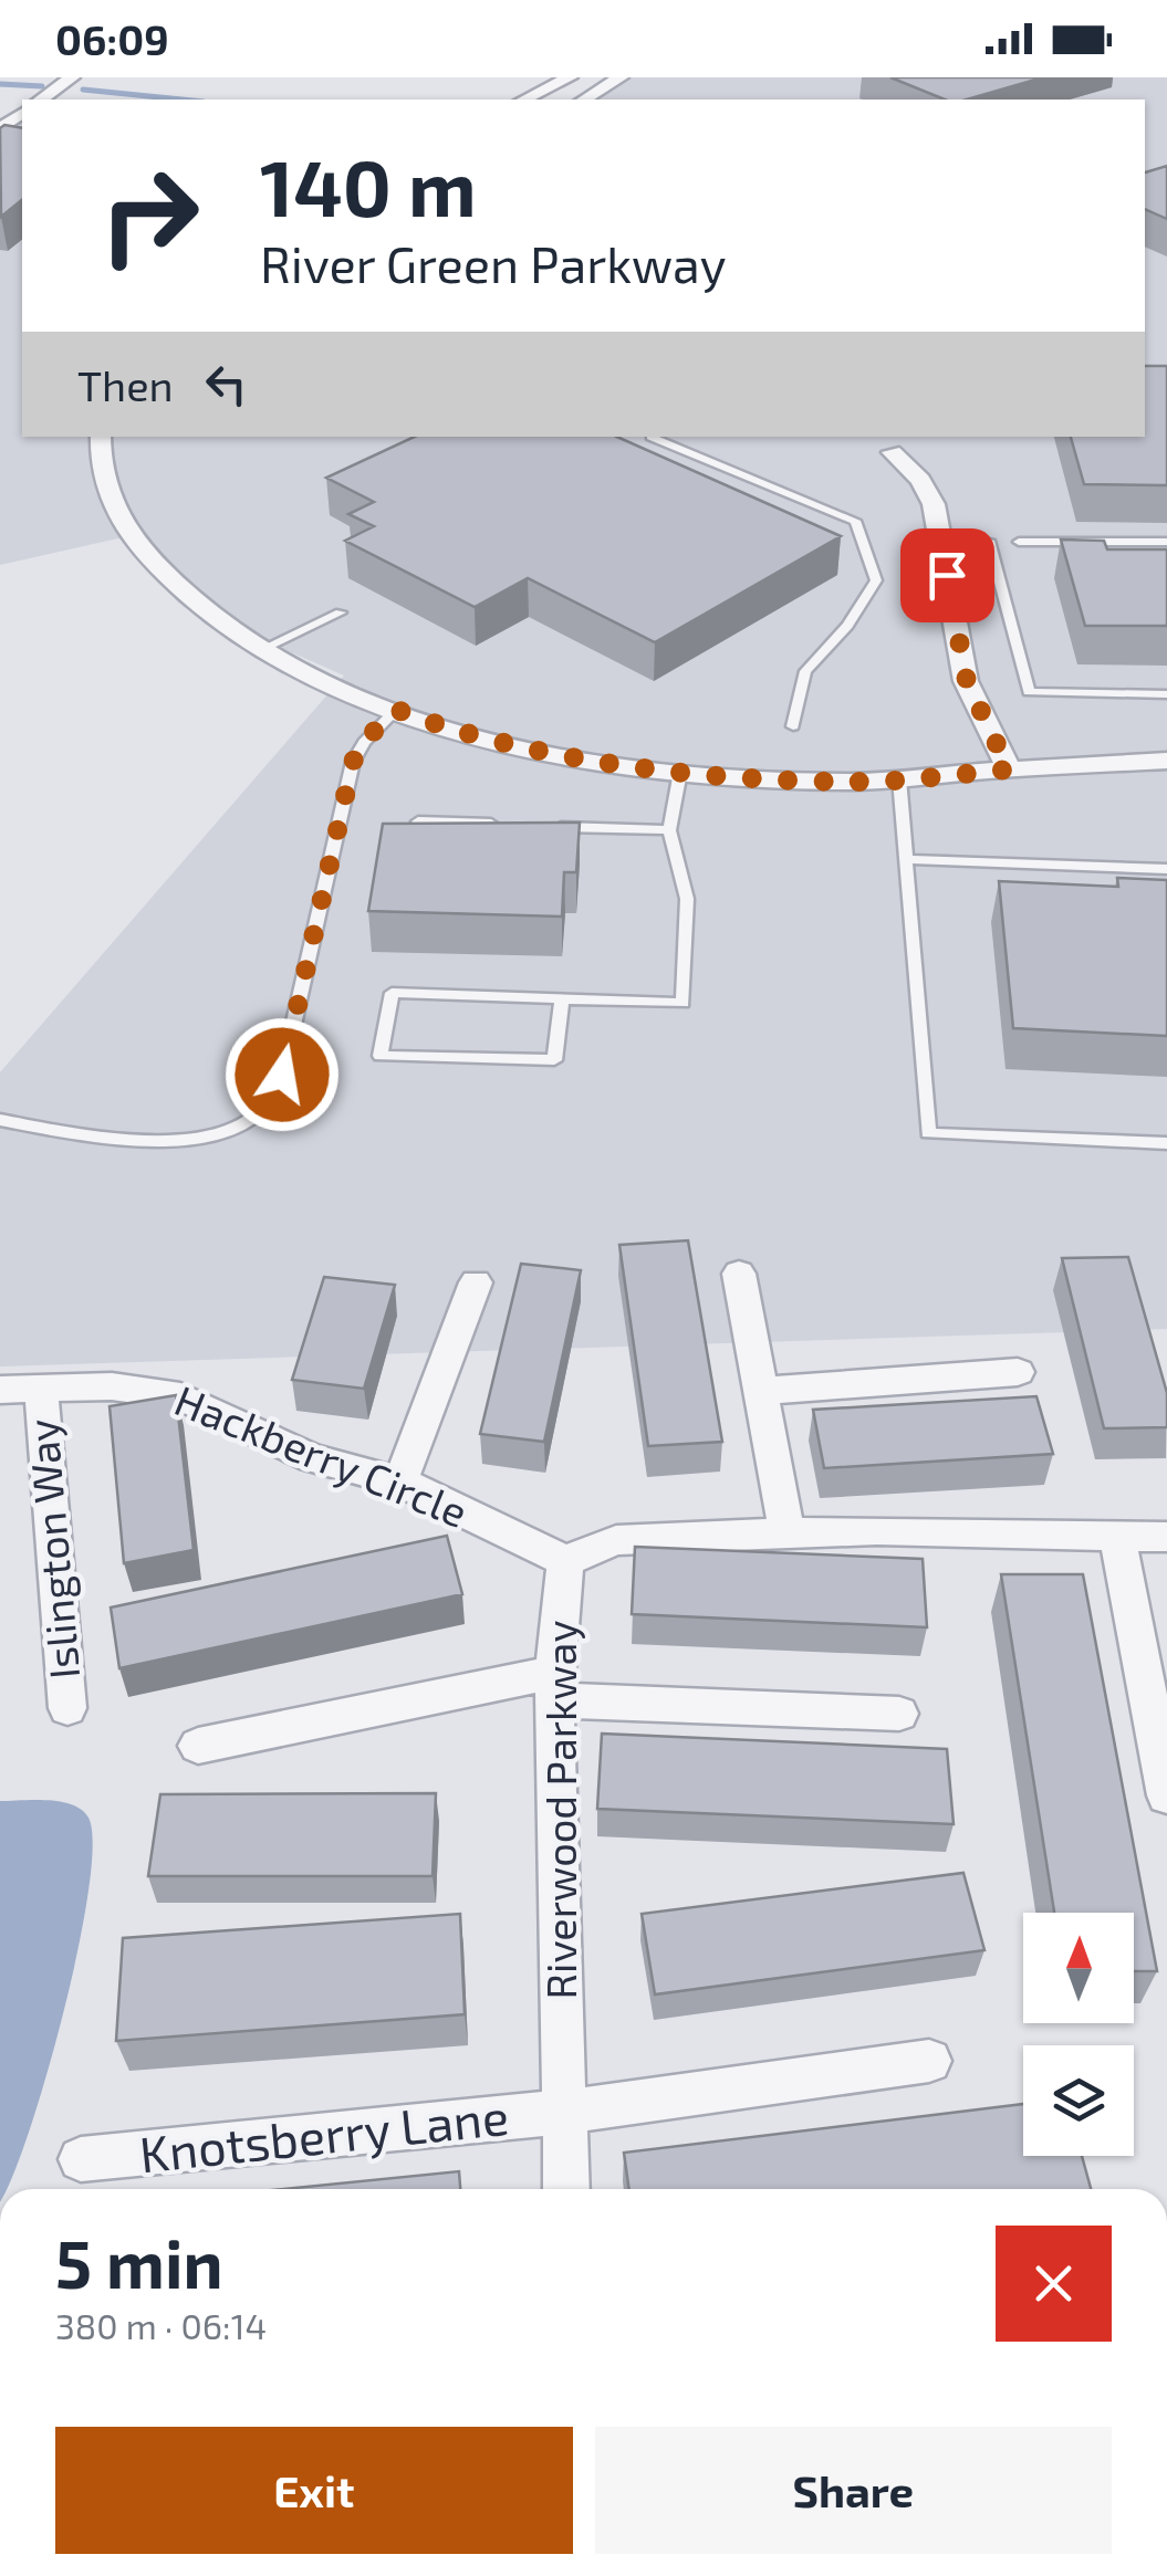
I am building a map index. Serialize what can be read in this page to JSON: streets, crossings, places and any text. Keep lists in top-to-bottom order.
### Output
{
  "streets": {
    "street": [
      "Hackberry Circle",
      "Islington Way",
      "Riverwood Parkway",
      "Knotsberry Lane"
    ]
  },
  "crossings": [
    ["Hackberry Circle", "Islington Way"],
    ["Hackberry Circle", "Riverwood Parkway"],
    ["Riverwood Parkway", "Knotsberry Lane"]
  ],
  "north": "top",
  "page": {
    "status": "06:09",
    "turn": ["140 m", "River Green Parkway"],
    "then": "Then",
    "heading": ["5 min", "380 m · 06:14"],
    "buttons": ["Exit", "Share"]
  }
}
